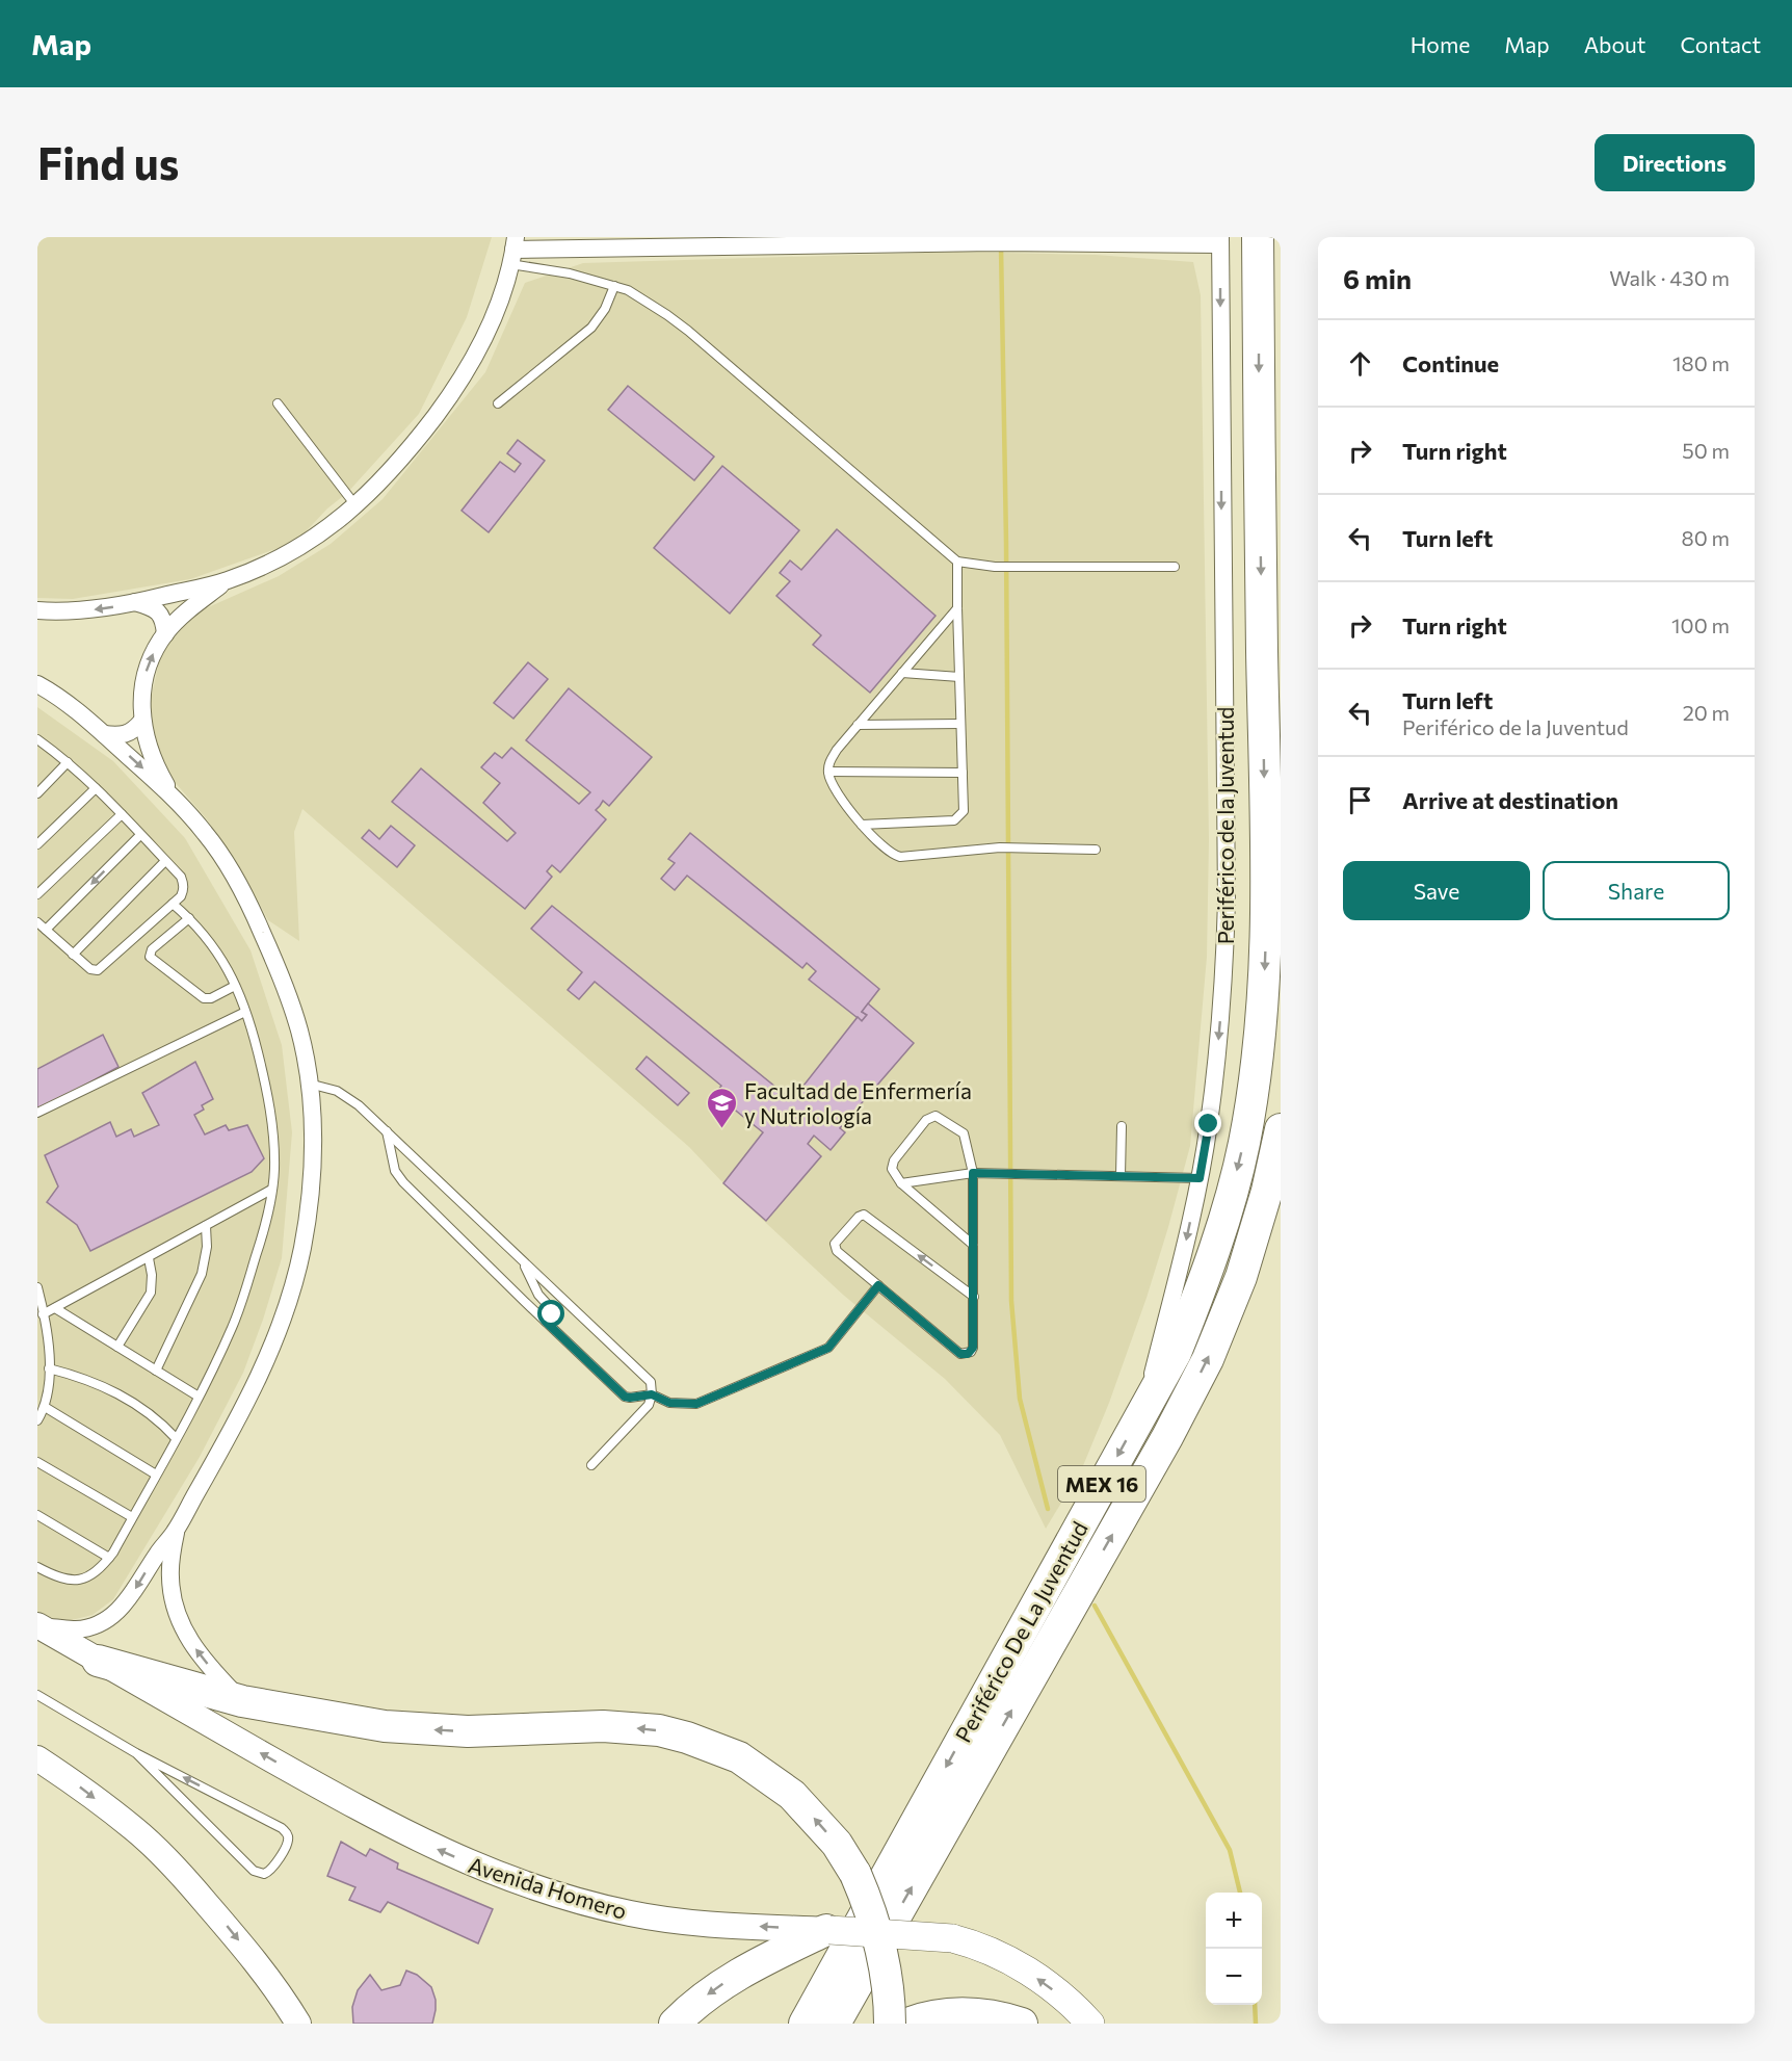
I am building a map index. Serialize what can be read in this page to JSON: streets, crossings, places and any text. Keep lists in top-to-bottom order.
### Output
{
  "streets": {
    "highway": ["Periférico de la Juventud", "MEX 16", "Periférico De La Juventud"],
    "main road": ["Avenida Homero"]
  },
  "crossings": [
    ["Periférico de la Juventud", "Periférico De La Juventud"]
  ],
  "one_way": ["Periférico de la Juventud", "Avenida Homero"],
  "places": {
    "school or university": ["Facultad de Enfermería y Nutriología"]
  },
  "page": {
    "header": "Map",
    "nav": [
      "Home",
      "Map",
      "About",
      "Contact"
    ],
    "buttons": [
      "Directions",
      ["Save", "Share"]
    ],
    "title": "Find us",
    "heading": ["6 min", "Walk · 430 m"],
    "list": [
      ["Continue", "180 m"],
      ["Turn right", "50 m"],
      ["Turn left", "80 m"],
      ["Turn right", "100 m"],
      ["Turn left", "Periférico de la Juventud", "20 m"],
      "Arrive at destination"
    ],
    "map_buttons": ["+", "−"]
  }
}
